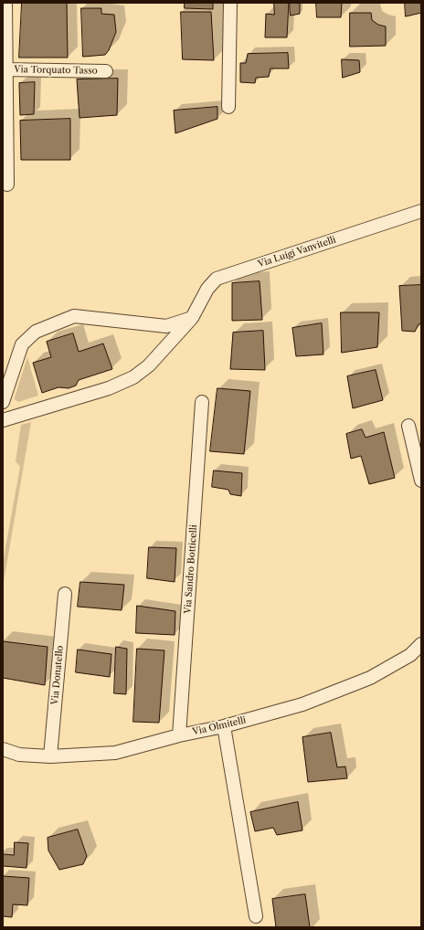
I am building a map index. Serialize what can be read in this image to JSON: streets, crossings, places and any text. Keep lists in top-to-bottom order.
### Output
{
  "streets": {
    "street": [
      "Via Torquato Tasso",
      "Via Luigi Vanvitelli",
      "Via Sandro Botticelli",
      "Via Donatello",
      "Via Olmitelli"
    ]
  },
  "crossings": [
    ["Via Sandro Botticelli", "Via Olmitelli"],
    ["Via Donatello", "Via Olmitelli"]
  ]
}
